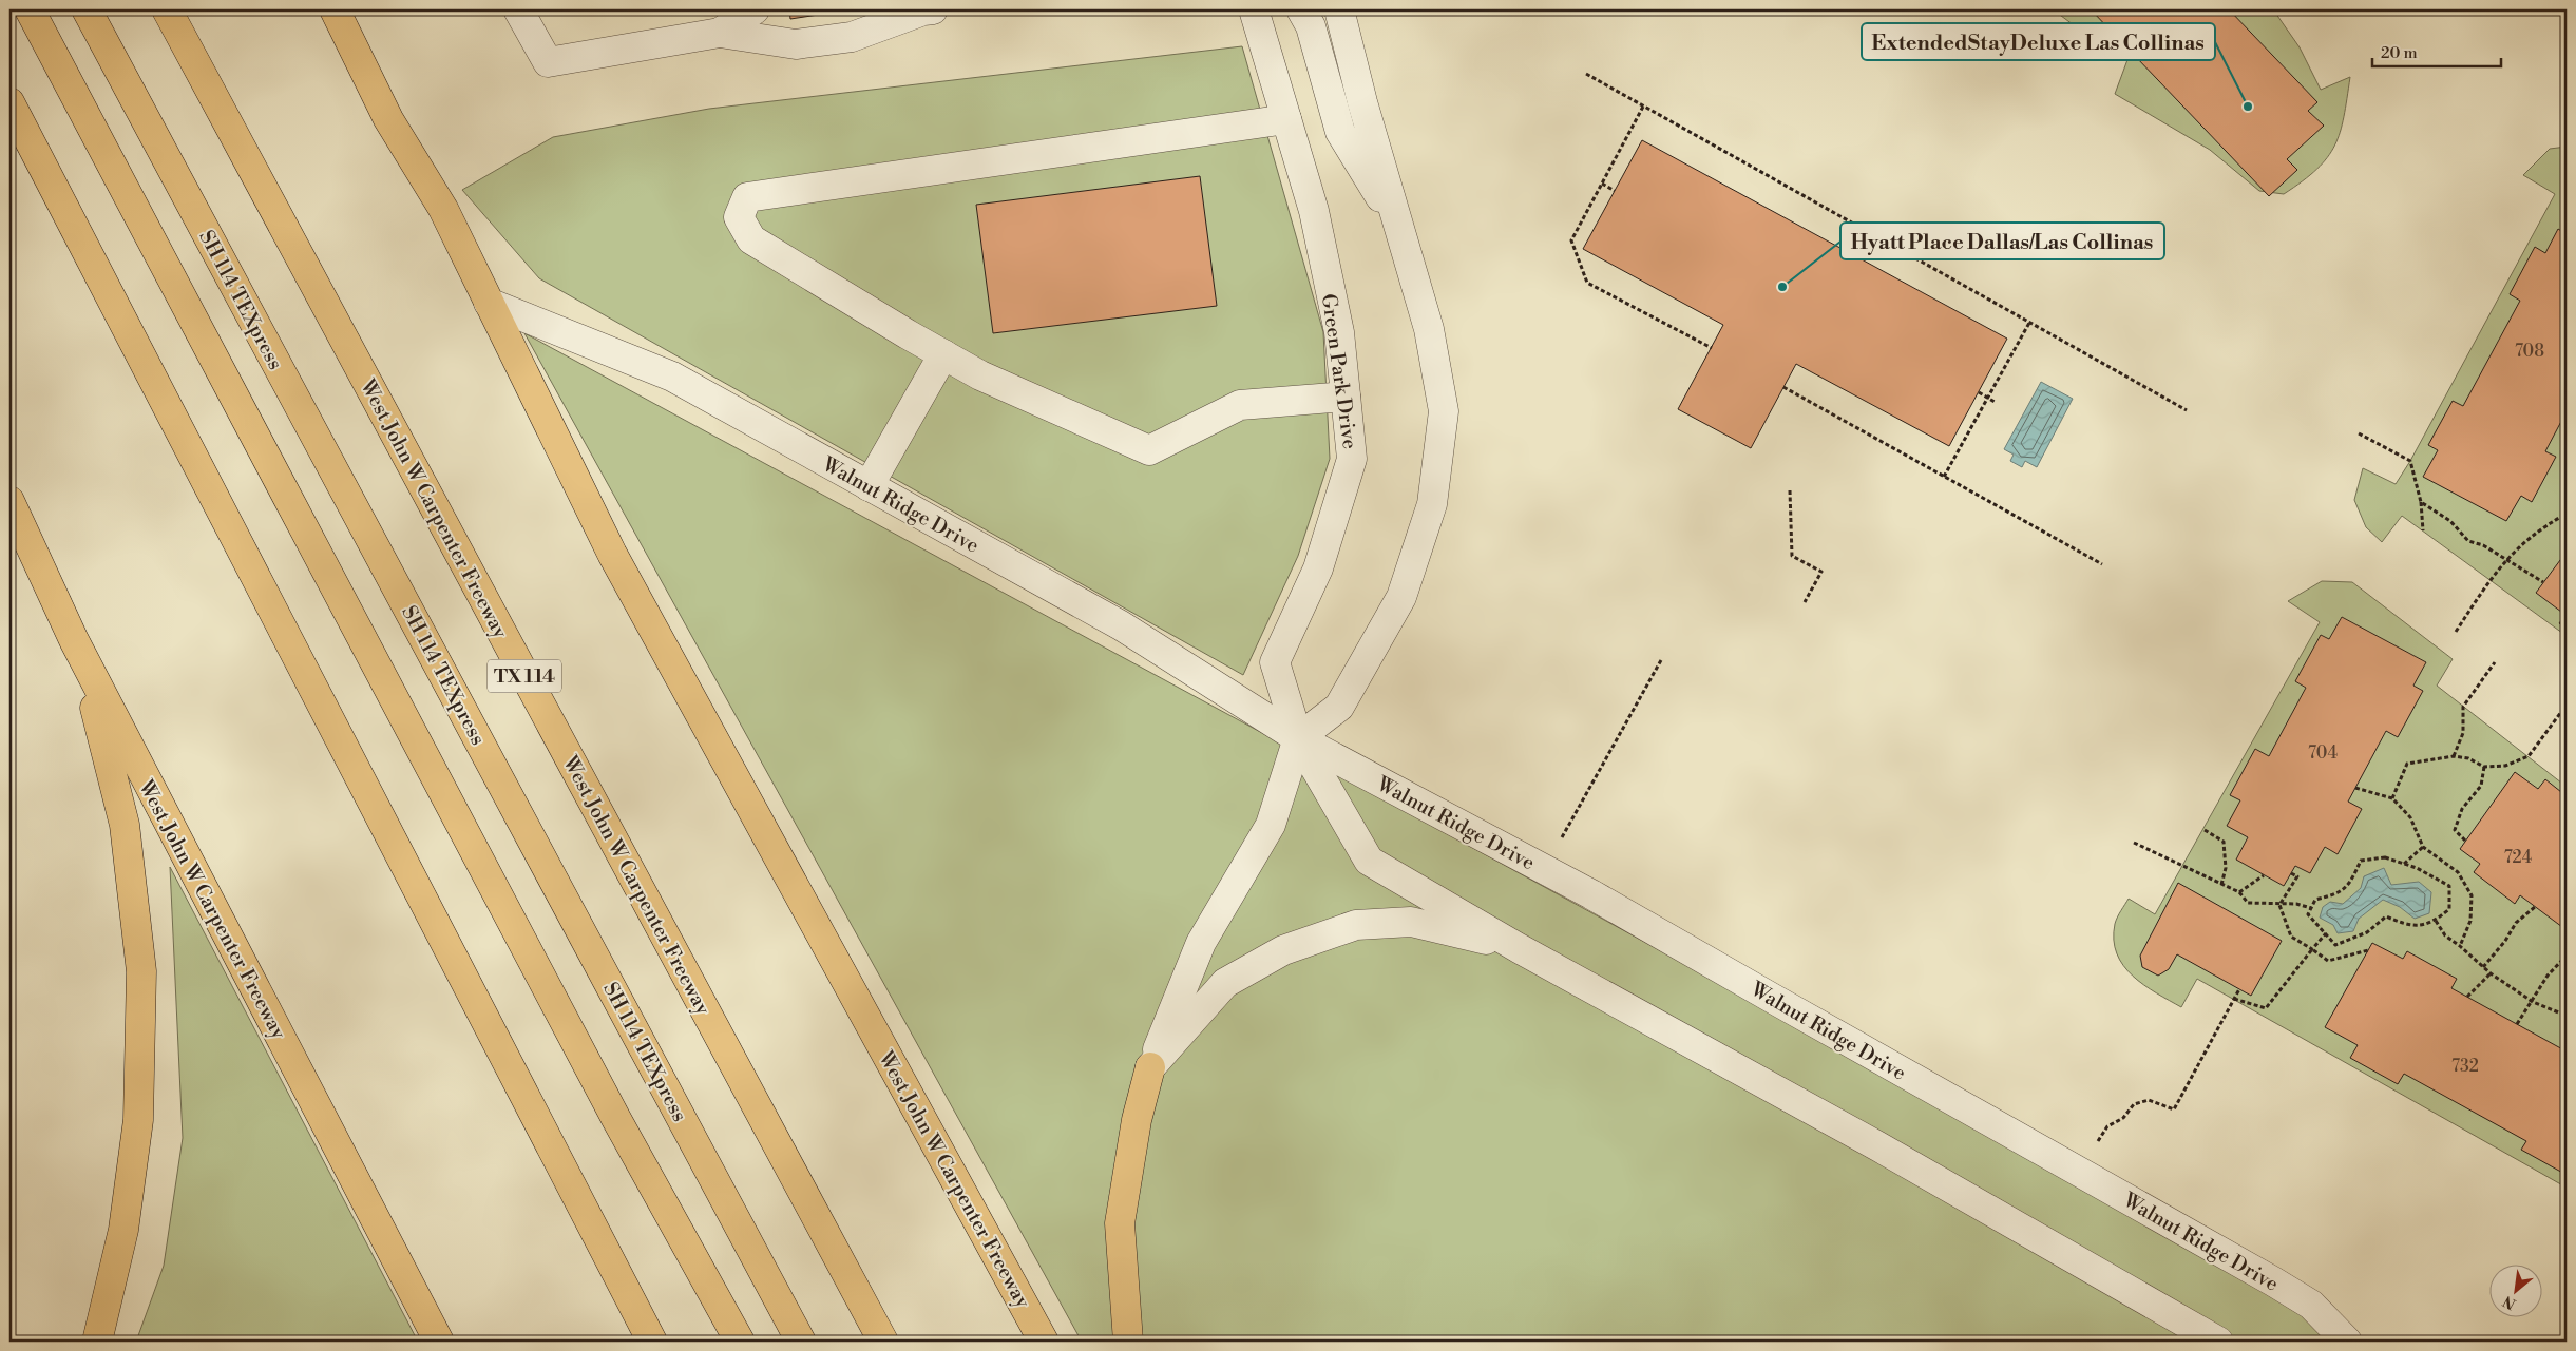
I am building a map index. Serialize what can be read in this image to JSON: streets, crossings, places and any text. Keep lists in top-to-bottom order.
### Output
{
  "streets": {
    "main road": ["SH 114 TEXpress", "West John W Carpenter Freeway", "TX 114"],
    "street": ["Green Park Drive", "Walnut Ridge Drive"]
  },
  "crossings": [
    ["Green Park Drive", "Walnut Ridge Drive"],
    ["Walnut Ridge Drive", "West John W Carpenter Freeway"]
  ],
  "places": ["ExtendedStayDeluxe Las Collinas", "Hyatt Place Dallas/Las Collinas"],
  "house_numbers": [
    "708",
    "704",
    "724",
    "732"
  ],
  "scale_bar": "20 m",
  "north": "bottom left"
}
